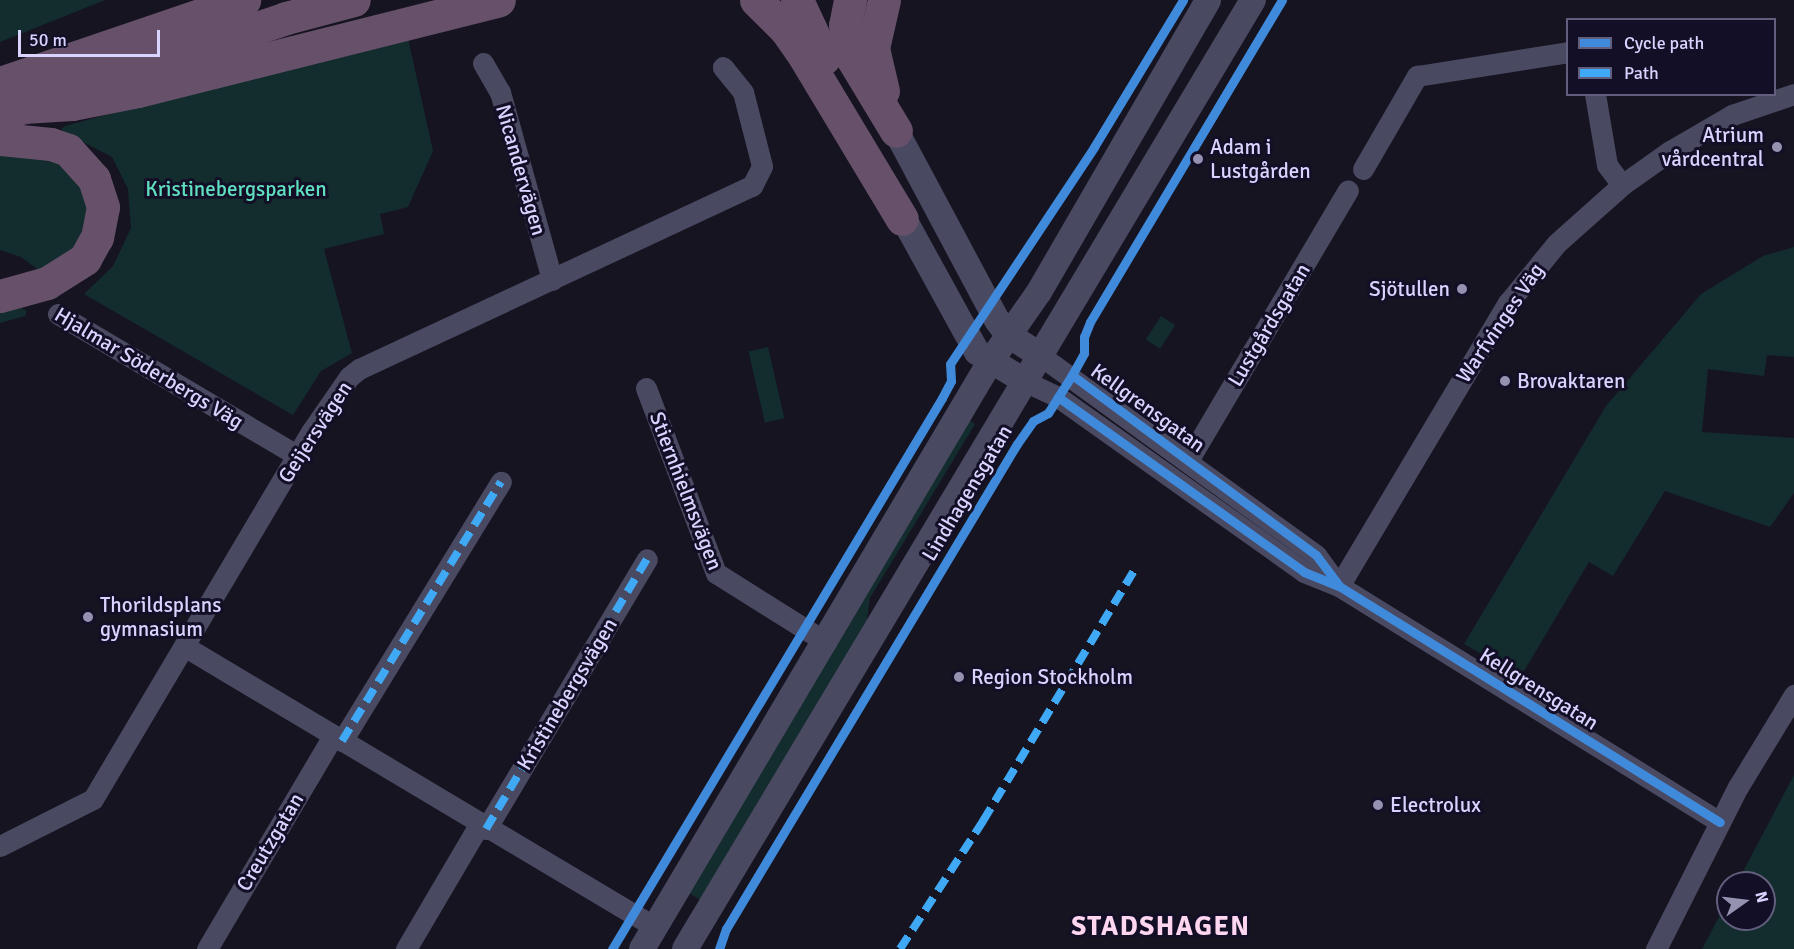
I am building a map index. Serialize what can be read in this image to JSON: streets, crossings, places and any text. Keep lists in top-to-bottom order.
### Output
{
  "streets": {
    "street": [
      "Nicandervägen",
      "Warfvinges Väg",
      "Lustgårdsgatan",
      "Hjalmar Söderbergs Väg",
      "Kellgrensgatan",
      "Geijersvägen",
      "Stiernhielmsvägen",
      "Lindhagensgatan",
      "Kristinebergsvägen",
      "Creutzgatan"
    ]
  },
  "crossings": [
    ["Nicandervägen", "Geijersvägen"],
    ["Warfvinges Väg", "Kellgrensgatan"],
    ["Lustgårdsgatan", "Kellgrensgatan"],
    ["Hjalmar Söderbergs Väg", "Geijersvägen"],
    ["Kellgrensgatan", "Lindhagensgatan"]
  ],
  "districts": ["STADSHAGEN"],
  "parks": ["Kristinebergsparken"],
  "places": [
    "Atrium vårdcentral",
    "Adam i Lustgården",
    "Sjötullen",
    "Brovaktaren",
    "Thorildsplans gymnasium",
    "Region Stockholm",
    "Electrolux"
  ],
  "legend": ["Cycle path", "Path"],
  "scale_bar": "50 m",
  "north": "right"
}
